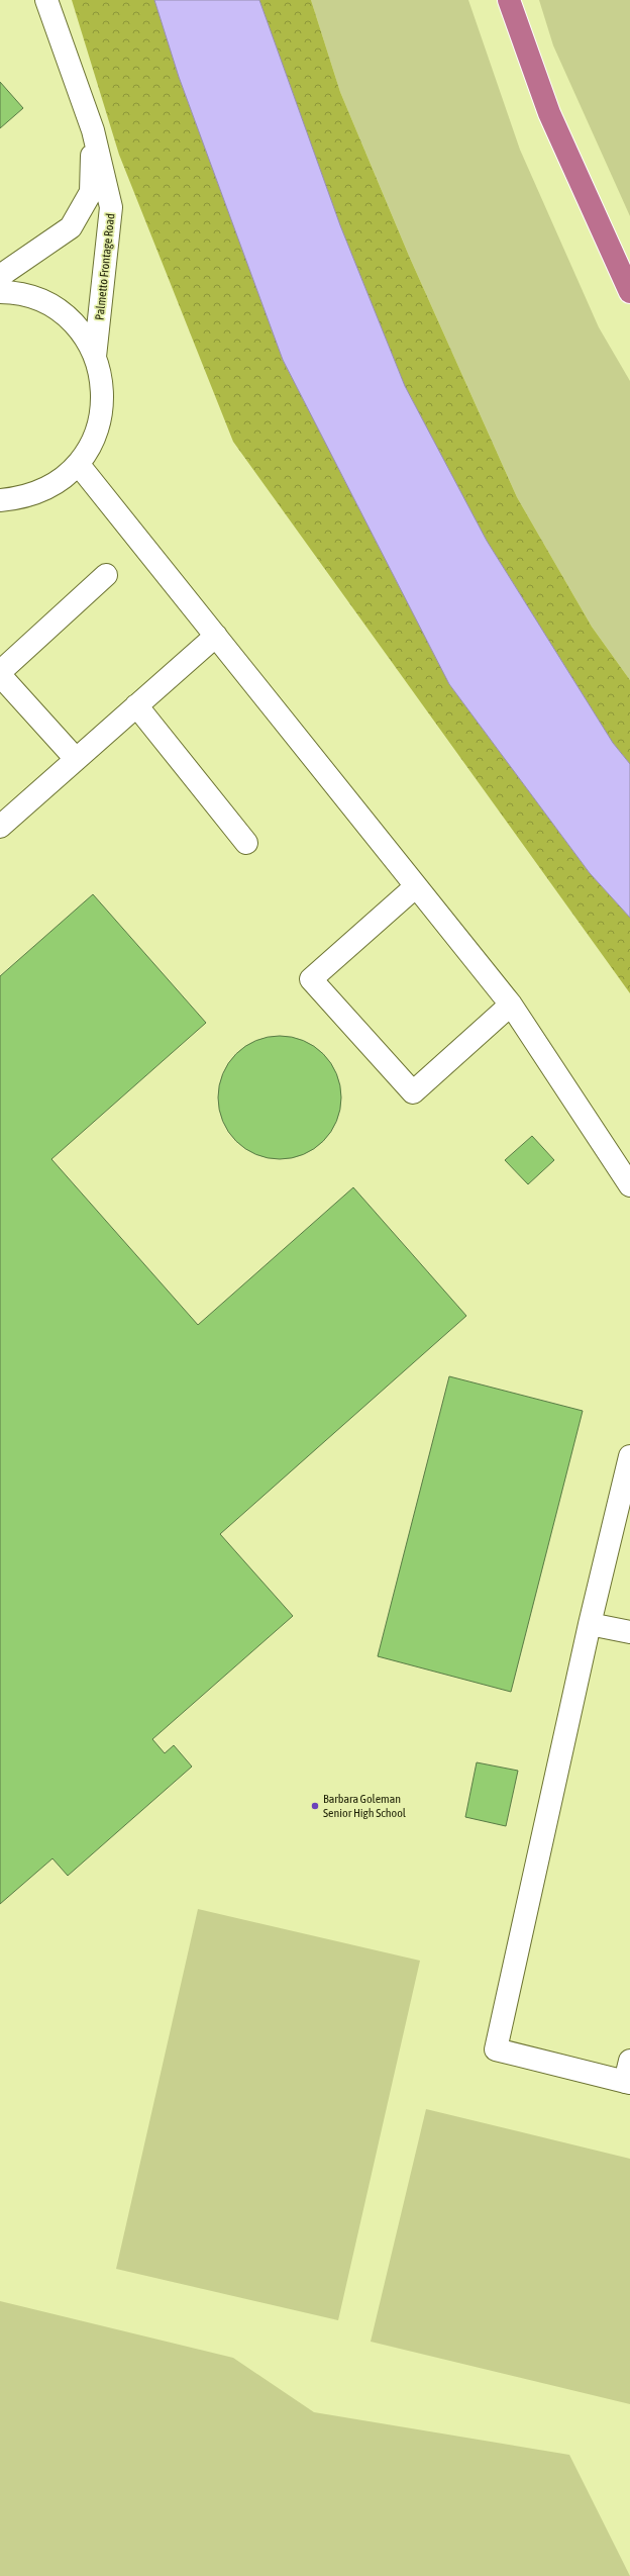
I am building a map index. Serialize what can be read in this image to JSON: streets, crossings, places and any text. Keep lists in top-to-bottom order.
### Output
{
  "streets": {
    "street": ["Palmetto Frontage Road"]
  },
  "places": ["Barbara Goleman Senior High School"]
}
